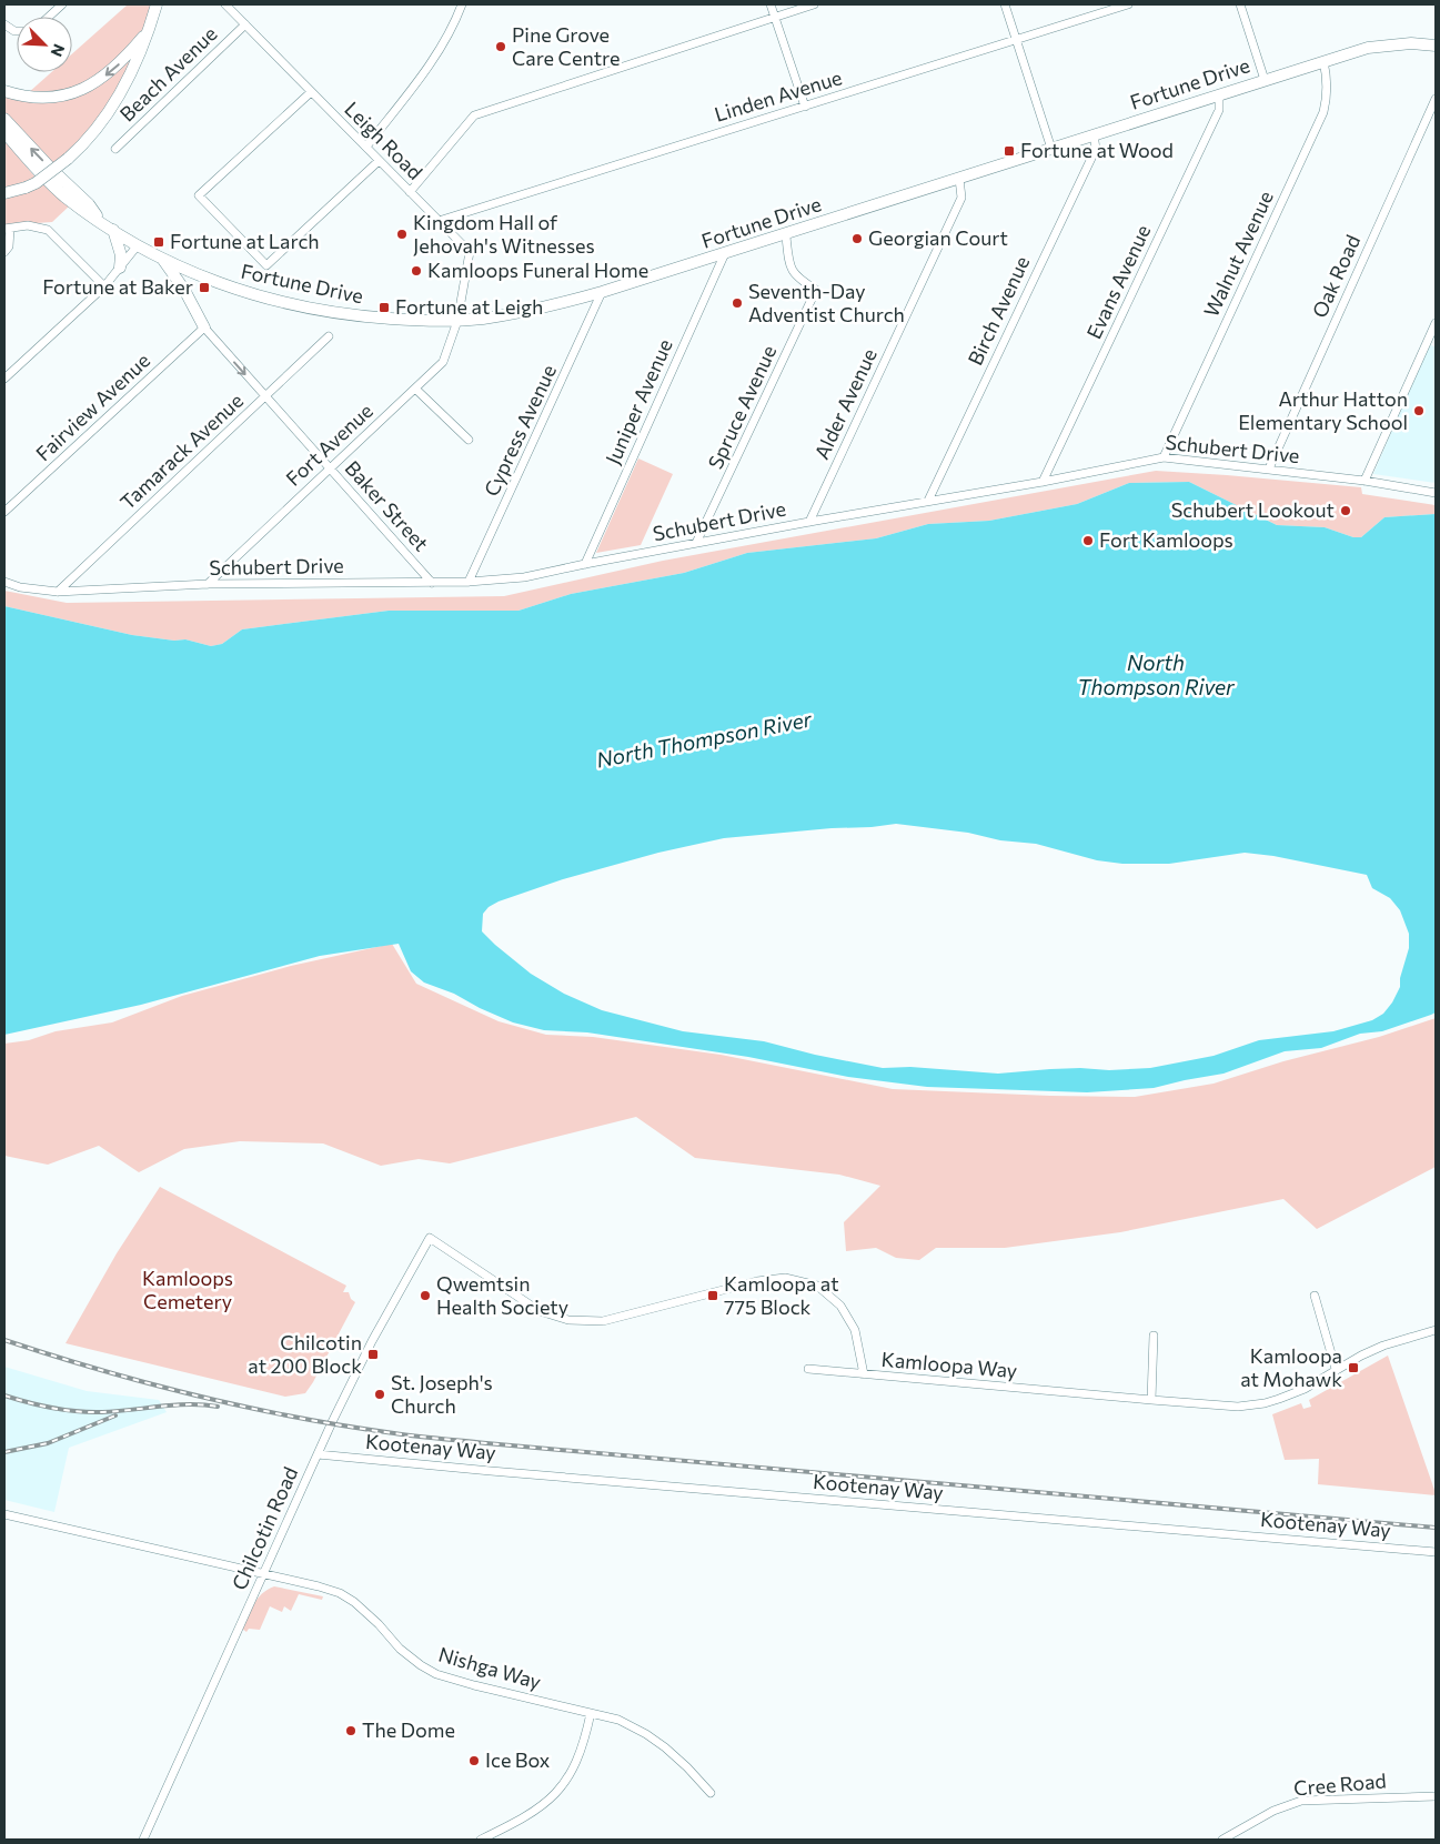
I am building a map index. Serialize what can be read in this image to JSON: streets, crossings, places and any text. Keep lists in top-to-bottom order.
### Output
{
  "streets": {
    "main road": ["Fortune Drive"],
    "street": [
      "Beach Avenue",
      "Linden Avenue",
      "Leigh Road",
      "Walnut Avenue",
      "Oak Road",
      "Evans Avenue",
      "Birch Avenue",
      "Juniper Avenue",
      "Alder Avenue",
      "Fairview Avenue",
      "Spruce Avenue",
      "Cypress Avenue",
      "Fort Avenue",
      "Schubert Drive",
      "Tamarack Avenue",
      "Baker Street",
      "Kamloopa Way",
      "Kootenay Way",
      "Chilcotin Road",
      "Nishga Way",
      "Cree Road"
    ]
  },
  "crossings": [
    ["Beach Avenue", "Leigh Road"],
    ["Fortune Drive", "Leigh Road"],
    ["Fortune Drive", "Walnut Avenue"],
    ["Fortune Drive", "Evans Avenue"],
    ["Fortune Drive", "Birch Avenue"],
    ["Fortune Drive", "Juniper Avenue"],
    ["Fortune Drive", "Alder Avenue"],
    ["Fortune Drive", "Spruce Avenue"],
    ["Fortune Drive", "Cypress Avenue"],
    ["Fortune Drive", "Fort Avenue"],
    ["Linden Avenue", "Leigh Road"],
    ["Leigh Road", "Fort Avenue"],
    ["Walnut Avenue", "Schubert Drive"],
    ["Oak Road", "Schubert Drive"],
    ["Evans Avenue", "Schubert Drive"],
    ["Birch Avenue", "Schubert Drive"],
    ["Juniper Avenue", "Schubert Drive"],
    ["Alder Avenue", "Schubert Drive"],
    ["Fairview Avenue", "Baker Street"],
    ["Spruce Avenue", "Schubert Drive"],
    ["Cypress Avenue", "Schubert Drive"],
    ["Fort Avenue", "Schubert Drive"],
    ["Fort Avenue", "Baker Street"],
    ["Schubert Drive", "Tamarack Avenue"],
    ["Schubert Drive", "Baker Street"],
    ["Tamarack Avenue", "Baker Street"],
    ["Kamloopa Way", "Chilcotin Road"],
    ["Kootenay Way", "Chilcotin Road"],
    ["Chilcotin Road", "Nishga Way"]
  ],
  "water": ["North Thompson River"],
  "parks": ["Kamloops Cemetery"],
  "places": {
    "other": [
      "Pine Grove Care Centre",
      "Kingdom Hall of Jehovah's Witnesses",
      "Georgian Court",
      "Kamloops Funeral Home",
      "Seventh-Day Adventist Church",
      "Arthur Hatton Elementary School",
      "Schubert Lookout",
      "Fort Kamloops",
      "Qwemtsin Health Society",
      "St. Joseph's Church",
      "The Dome",
      "Ice Box"
    ],
    "transit": [
      "Fortune at Wood",
      "Fortune at Larch",
      "Fortune at Baker",
      "Fortune at Leigh",
      "Kamloopa at 775 Block",
      "Chilcotin at 200 Block",
      "Kamloopa at Mohawk"
    ]
  },
  "north": "bottom right"
}
